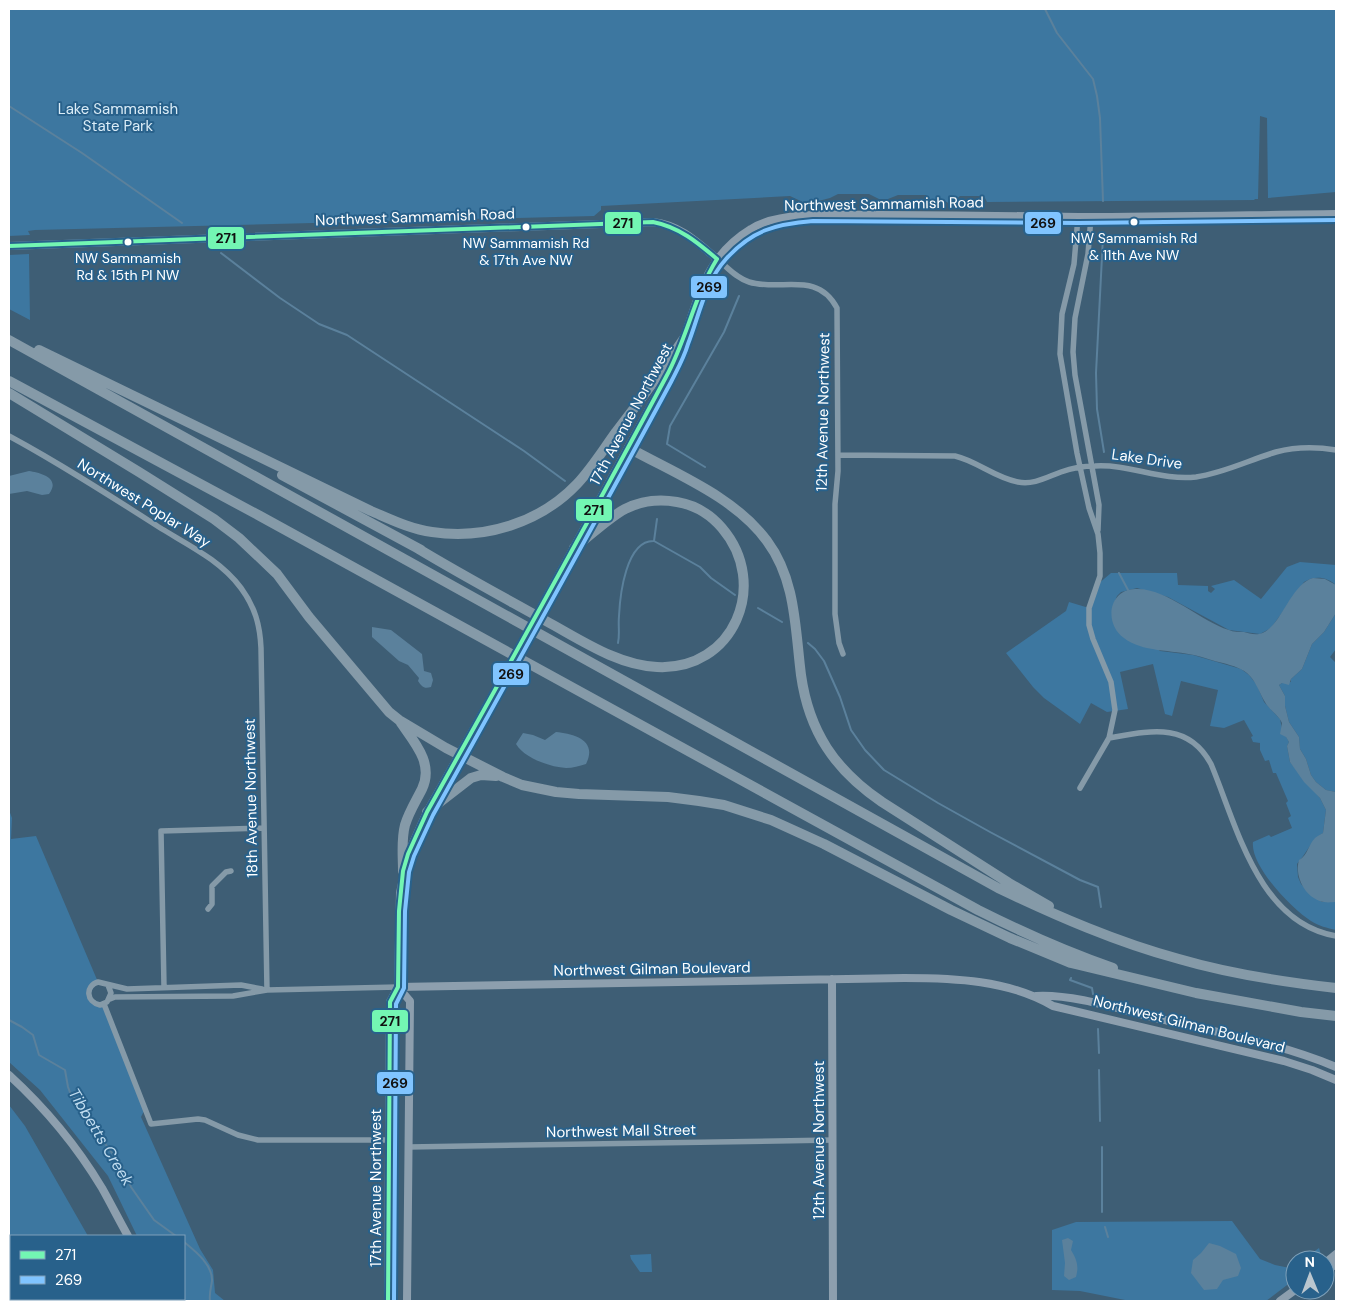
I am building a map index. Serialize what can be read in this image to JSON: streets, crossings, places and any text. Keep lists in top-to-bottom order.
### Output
{
  "streets": {
    "street": [
      "Northwest Sammamish Road",
      "12th Avenue Northwest",
      "17th Avenue Northwest",
      "Lake Drive",
      "Northwest Poplar Way",
      "18th Avenue Northwest",
      "Northwest Gilman Boulevard",
      "Northwest Mall Street"
    ]
  },
  "crossings": [
    ["Northwest Sammamish Road", "12th Avenue Northwest"],
    ["Northwest Sammamish Road", "17th Avenue Northwest"],
    ["12th Avenue Northwest", "17th Avenue Northwest"],
    ["12th Avenue Northwest", "Lake Drive"],
    ["12th Avenue Northwest", "Northwest Gilman Boulevard"],
    ["12th Avenue Northwest", "Northwest Mall Street"],
    ["17th Avenue Northwest", "Northwest Gilman Boulevard"],
    ["Northwest Poplar Way", "18th Avenue Northwest"],
    ["18th Avenue Northwest", "Northwest Gilman Boulevard"]
  ],
  "water": ["Tibbetts Creek"],
  "parks": ["Lake Sammamish State Park"],
  "places": ["NW Sammamish Rd & 11th Ave NW", "NW Sammamish Rd & 17th Ave NW", "NW Sammamish Rd & 15th Pl NW"],
  "lines": ["transit line 269", "transit line 271"],
  "legend": ["271", "269"],
  "north": "top"
}
